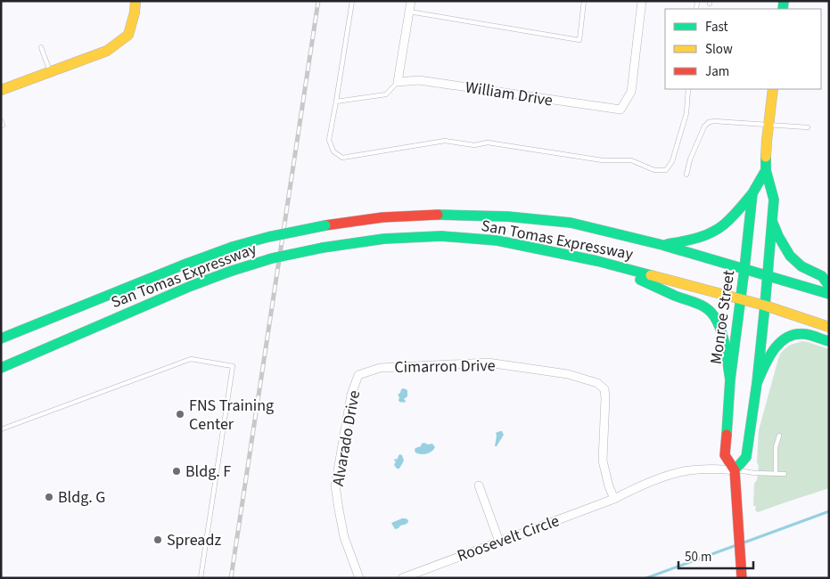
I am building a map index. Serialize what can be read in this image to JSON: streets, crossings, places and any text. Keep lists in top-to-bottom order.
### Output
{
  "streets": {
    "main road": ["San Tomas Expressway", "Monroe Street"],
    "street": [
      "William Drive",
      "Cimarron Drive",
      "Alvarado Drive",
      "Roosevelt Circle"
    ]
  },
  "crossings": [
    ["San Tomas Expressway", "Monroe Street"],
    ["Monroe Street", "Roosevelt Circle"],
    ["Cimarron Drive", "Alvarado Drive"],
    ["Cimarron Drive", "Roosevelt Circle"]
  ],
  "places": [
    "FNS Training Center",
    "Bldg. F",
    "Bldg. G",
    "Spreadz"
  ],
  "legend": ["Fast", "Slow", "Jam"],
  "scale_bar": "50 m"
}
